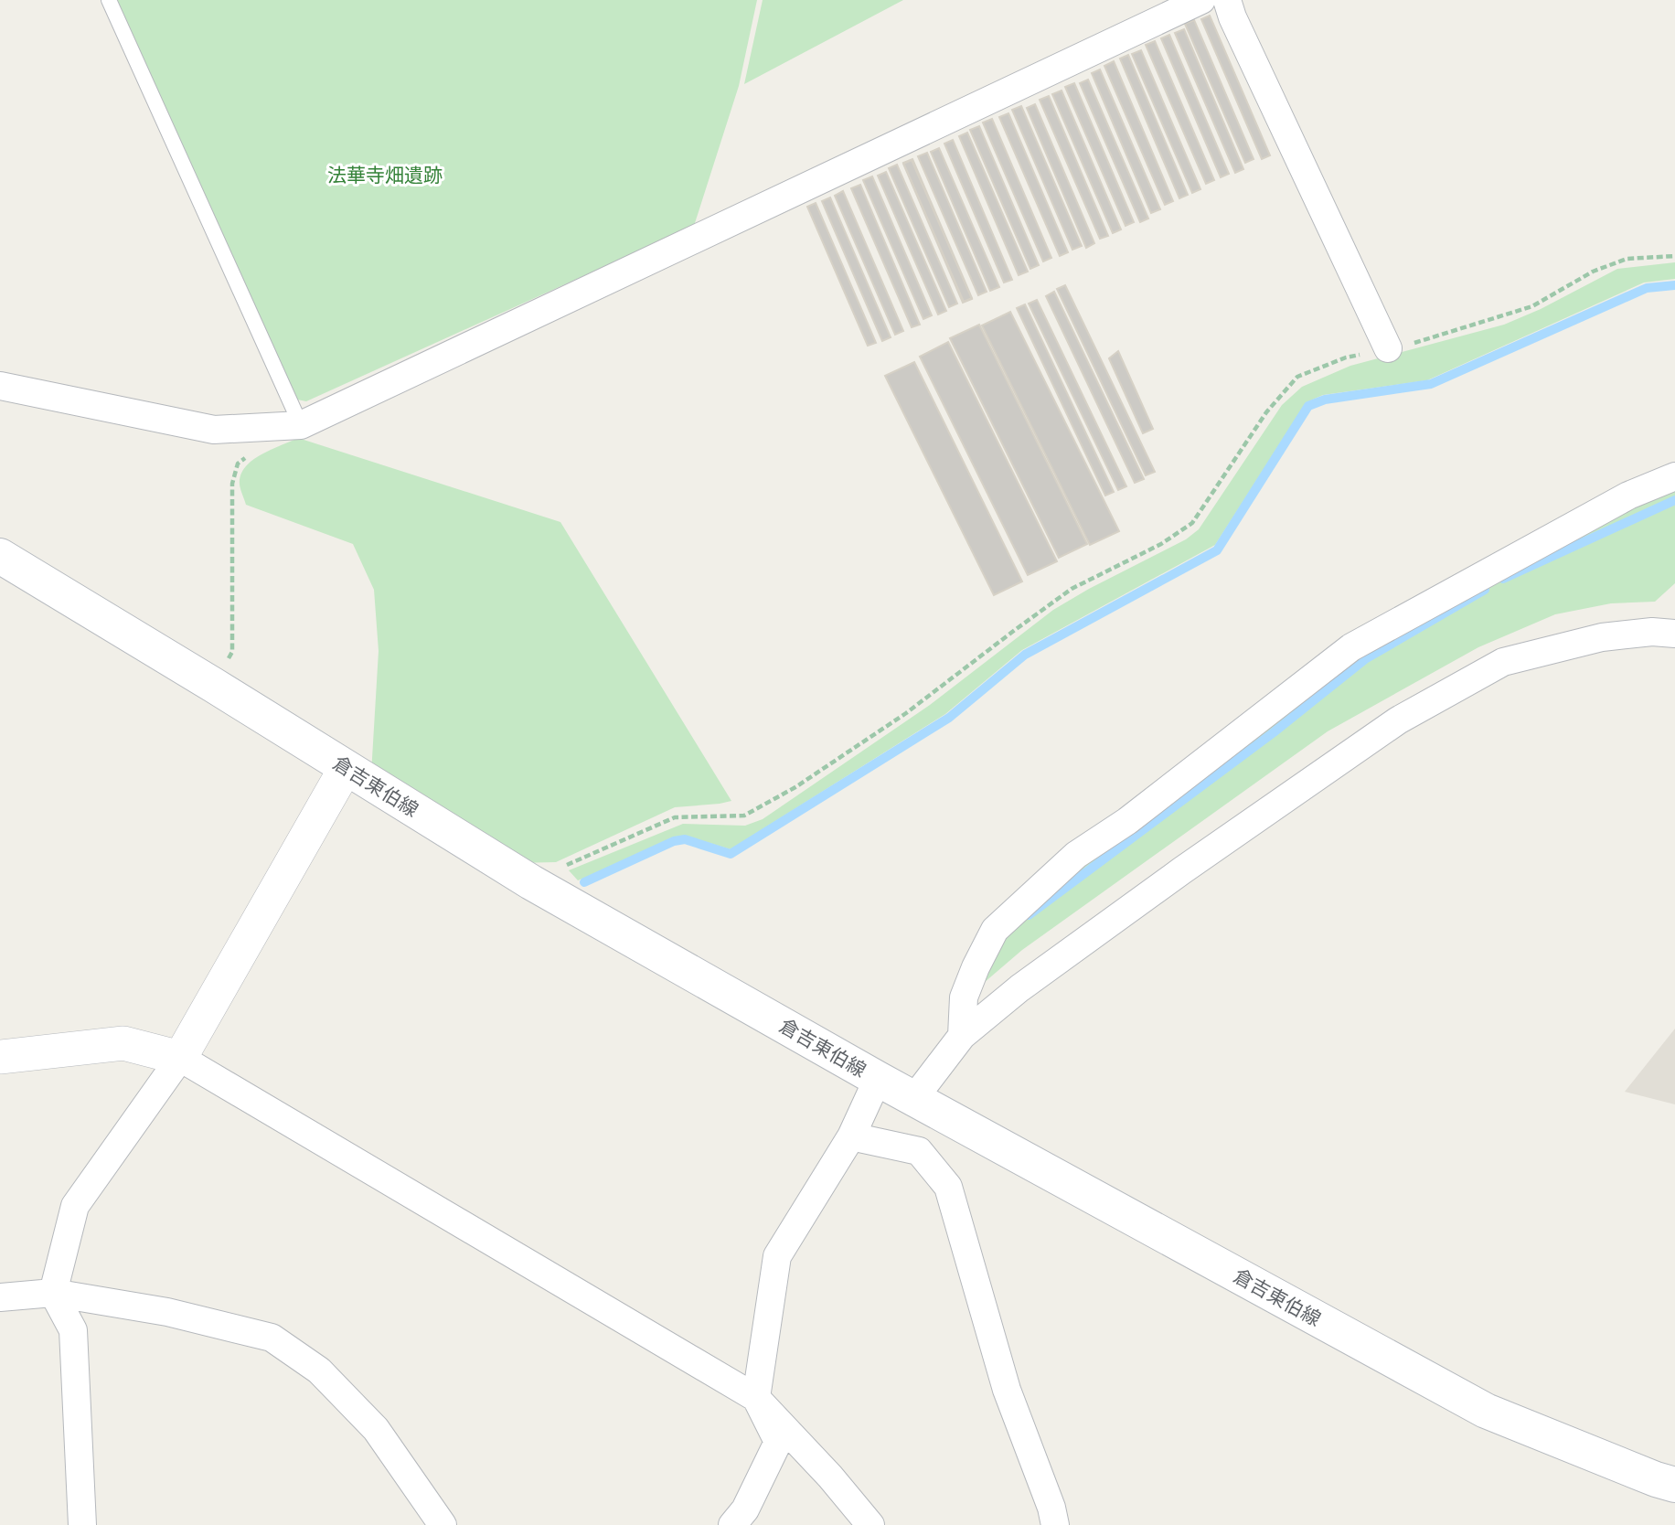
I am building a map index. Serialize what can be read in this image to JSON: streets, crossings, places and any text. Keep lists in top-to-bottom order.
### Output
{
  "streets": {
    "main road": ["倉吉東伯線"]
  },
  "parks": ["法華寺畑遺跡"]
}
